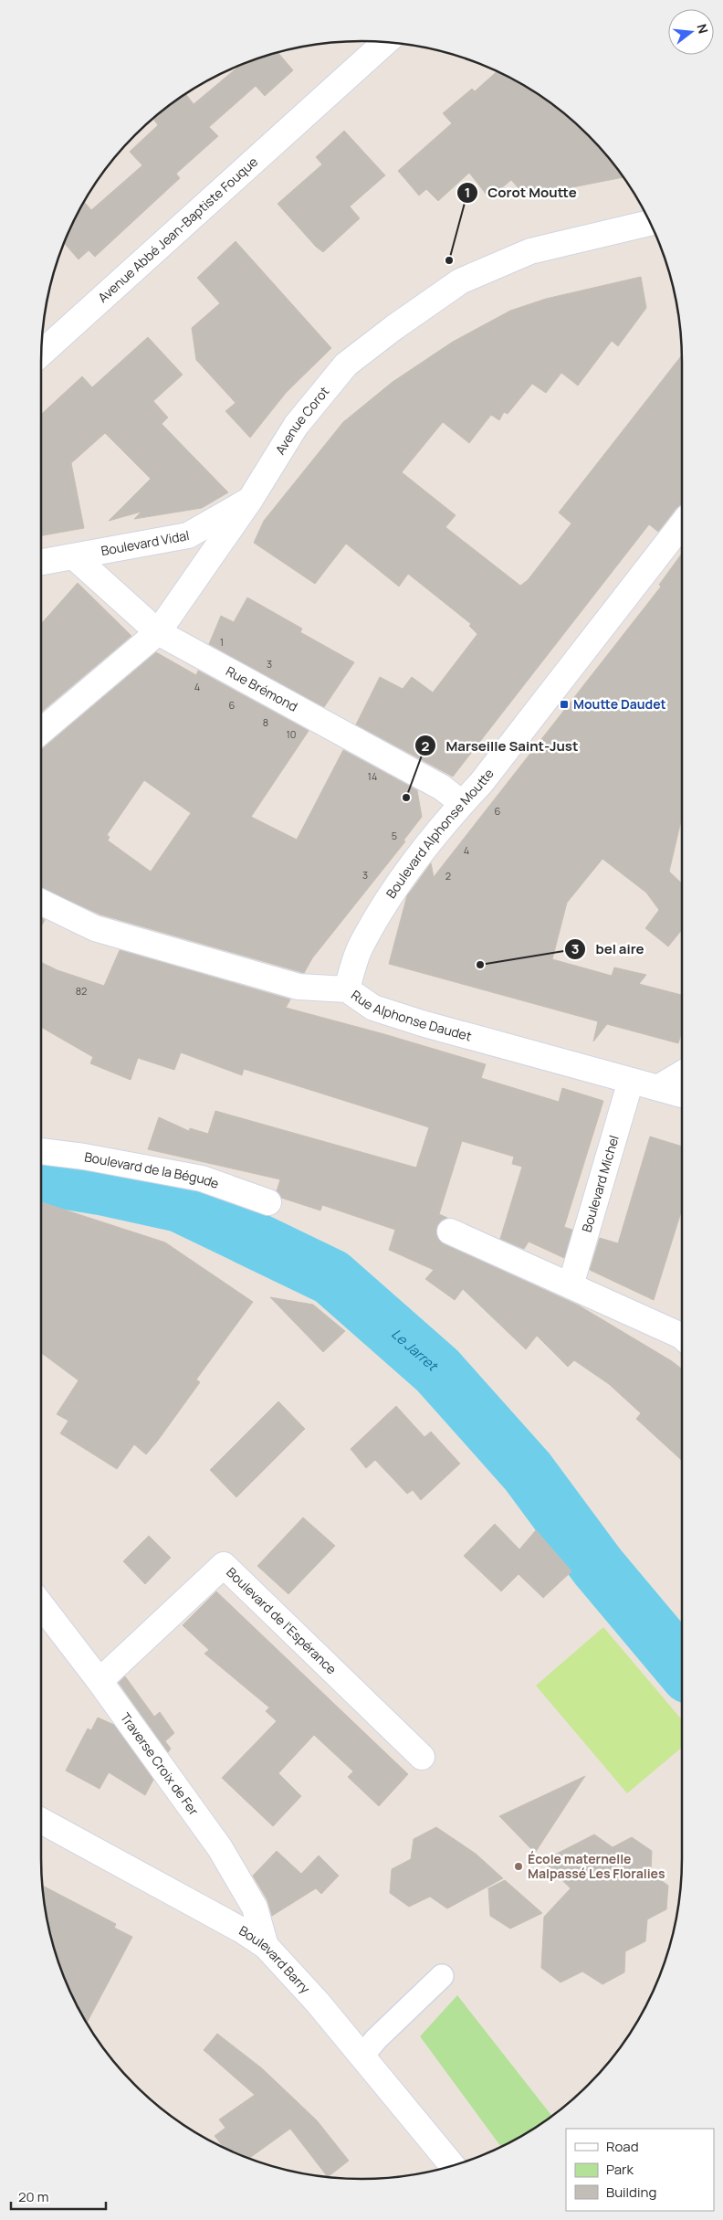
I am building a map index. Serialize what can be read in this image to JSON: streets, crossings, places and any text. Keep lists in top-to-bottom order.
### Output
{
  "streets": {
    "street": [
      "Avenue Abbé Jean-Baptiste Fouque",
      "Avenue Corot",
      "Boulevard Vidal",
      "Rue Brémond",
      "Boulevard Alphonse Moutte",
      "Rue Alphonse Daudet",
      "Boulevard de la Bégude",
      "Boulevard Michel",
      "Boulevard de l'Espérance",
      "Traverse Croix de Fer",
      "Boulevard Barry"
    ]
  },
  "crossings": [
    ["Avenue Corot", "Boulevard Vidal"],
    ["Avenue Corot", "Rue Brémond"],
    ["Boulevard Vidal", "Rue Brémond"],
    ["Rue Brémond", "Boulevard Alphonse Moutte"],
    ["Boulevard Alphonse Moutte", "Rue Alphonse Daudet"],
    ["Rue Alphonse Daudet", "Boulevard Michel"],
    ["Boulevard de l'Espérance", "Traverse Croix de Fer"],
    ["Traverse Croix de Fer", "Boulevard Barry"]
  ],
  "water": ["Le Jarret"],
  "places": {
    "other": [
      "Corot Moutte",
      "Marseille Saint-Just",
      "bel aire",
      "École maternelle Malpassé Les Floralies"
    ],
    "transit": ["Moutte Daudet"]
  },
  "house_numbers": [
    "1",
    "3",
    "4",
    "6",
    "8",
    "10",
    "14",
    "6",
    "5",
    "4",
    "3",
    "2",
    "82"
  ],
  "legend": ["Road", "Park", "Building"],
  "scale_bar": "20 m",
  "north": "right"
}
